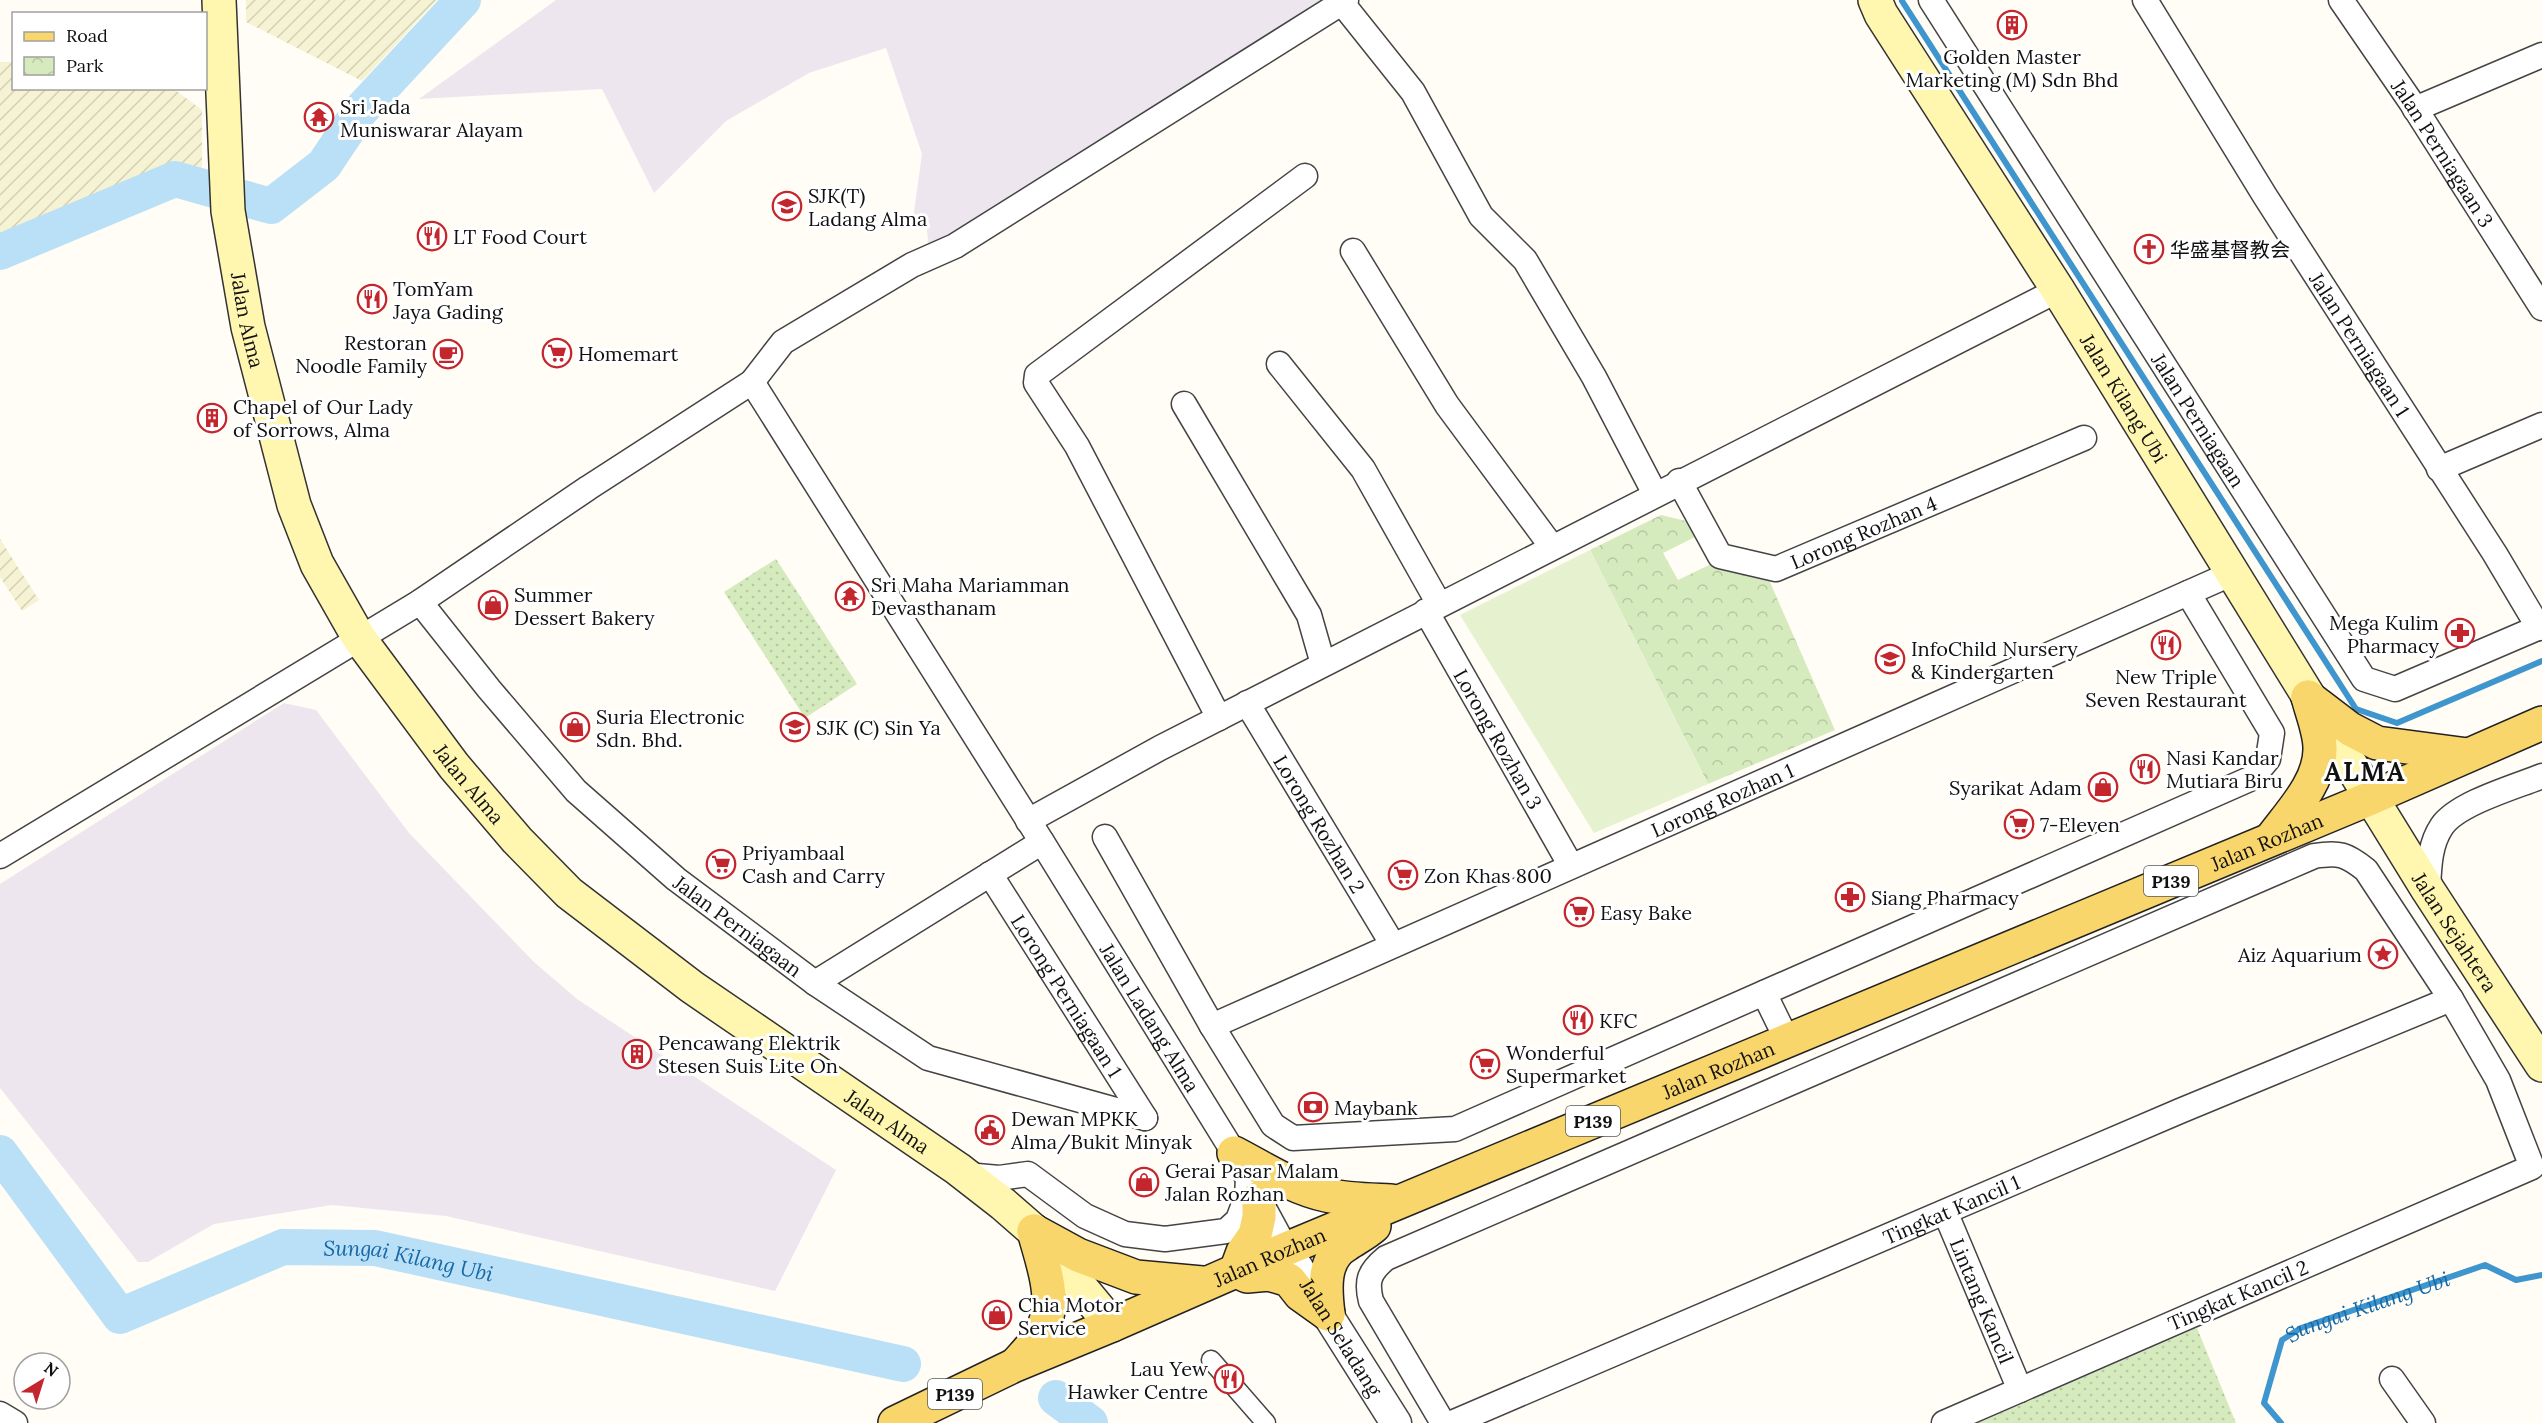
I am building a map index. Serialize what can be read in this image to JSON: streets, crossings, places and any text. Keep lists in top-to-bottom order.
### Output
{
  "streets": {
    "main road": [
      "Jalan Alma",
      "Jalan Kilang Ubi",
      "Jalan Rozhan",
      "P139",
      "Jalan Sejahtera"
    ],
    "street": [
      "Jalan Perniagaan 3",
      "Jalan Perniagaan 1",
      "Jalan Perniagaan",
      "Lorong Rozhan 4",
      "Lorong Rozhan 3",
      "Lorong Rozhan 1",
      "Lorong Rozhan 2",
      "Lorong Perniagaan 1",
      "Jalan Ladang Alma",
      "Tingkat Kancil 1",
      "Tingkat Kancil 2",
      "Lintang Kancil",
      "Jalan Seladang"
    ]
  },
  "crossings": [
    ["Jalan Alma", "Jalan Rozhan"],
    ["Jalan Perniagaan 1", "Jalan Perniagaan"],
    ["Jalan Kilang Ubi", "Lorong Rozhan 1"],
    ["Jalan Kilang Ubi", "Jalan Rozhan"],
    ["Jalan Kilang Ubi", "Jalan Sejahtera"],
    ["Jalan Perniagaan", "Lorong Perniagaan 1"],
    ["Lorong Rozhan 3", "Lorong Rozhan 1"],
    ["Lorong Rozhan 1", "Lorong Rozhan 2"],
    ["Jalan Rozhan", "Jalan Sejahtera"],
    ["Jalan Rozhan", "Jalan Ladang Alma"],
    ["Jalan Rozhan", "Tingkat Kancil 1"],
    ["Jalan Rozhan", "Tingkat Kancil 2"],
    ["Jalan Rozhan", "Jalan Seladang"],
    ["Jalan Ladang Alma", "Jalan Seladang"],
    ["Tingkat Kancil 1", "Lintang Kancil"],
    ["Tingkat Kancil 2", "Lintang Kancil"]
  ],
  "districts": ["ALMA"],
  "water": ["Sungai Kilang Ubi"],
  "places": {
    "building": ["Golden Master Marketing (M) Sdn Bhd", "Chapel of Our Lady of Sorrows, Alma", "Pencawang Elektrik Stesen Suis Lite On"],
    "temple": ["Sri Jada Muniswarar Alayam", "Sri Maha Mariamman Devasthanam"],
    "school or university": ["SJK(T) Ladang Alma", "InfoChild Nursery & Kindergarten", "SJK (C) Sin Ya"],
    "restaurant": [
      "LT Food Court",
      "TomYam Jaya Gading",
      "New Triple Seven Restaurant",
      "Nasi Kandar Mutiara Biru",
      "KFC",
      "Lau Yew Hawker Centre"
    ],
    "church": ["华盛基督教会"],
    "supermarket": [
      "Homemart",
      "7-Eleven",
      "Priyambaal Cash and Carry",
      "Zon Khas 800",
      "Easy Bake",
      "Wonderful Supermarket"
    ],
    "cafe": ["Restoran Noodle Family"],
    "shop": [
      "Summer Dessert Bakery",
      "Suria Electronic Sdn. Bhd.",
      "Syarikat Adam",
      "Gerai Pasar Malam Jalan Rozhan",
      "Chia Motor Service"
    ],
    "pharmacy": ["Mega Kulim Pharmacy", "Siang Pharmacy"],
    "place": ["Aiz Aquarium"],
    "bank": ["Maybank"],
    "public building": ["Dewan MPKK Alma/Bukit Minyak"]
  },
  "legend": ["Road", "Park"],
  "north": "top right"
}
